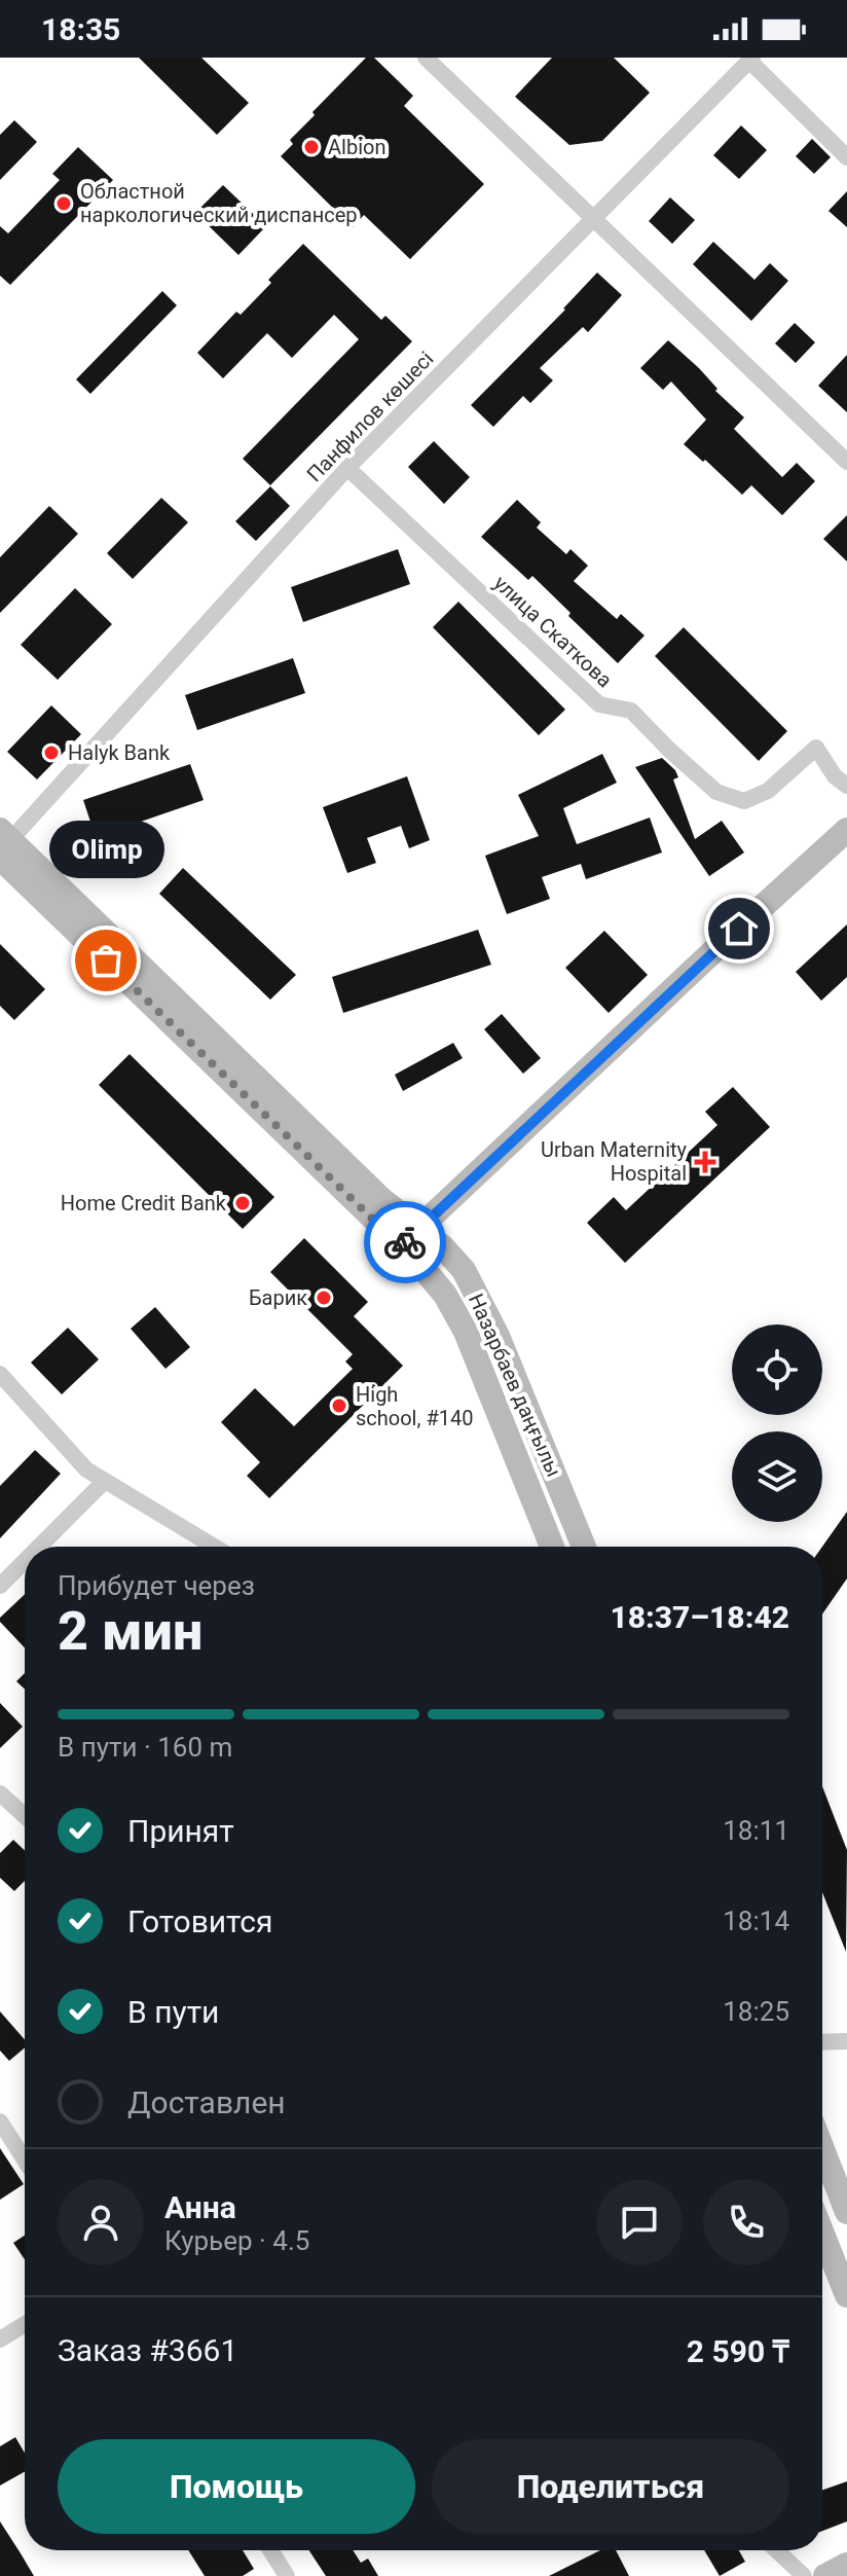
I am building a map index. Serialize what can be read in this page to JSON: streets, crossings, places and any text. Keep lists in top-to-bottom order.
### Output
{
  "streets": {
    "main road": ["Назарбаев даңғылы"],
    "street": ["Панфилов көшесі", "улица Скаткова"]
  },
  "crossings": [
    ["Панфилов көшесі", "улица Скаткова"],
    ["Панфилов көшесі", "Назарбаев даңғылы"]
  ],
  "places": {
    "other": [
      "Albion",
      "Областной наркологический диспансер",
      "Halyk Bank",
      "Olimp",
      "Home Credit Bank",
      "Барик",
      "High school, #140"
    ],
    "health": ["Urban Maternity Hospital"]
  },
  "page": {
    "status": "18:35",
    "bubble": "Olimp",
    "heading": ["2 мин", "Прибудет через", "18:37–18:42"],
    "panel": [
      "Анна",
      "Курьер · 4.5",
      "Заказ #3661",
      "2 590 ₸"
    ],
    "bar": "В пути · 160 m",
    "list": [
      ["Принят", "18:11"],
      ["Готовится", "18:14"],
      ["В пути", "18:25"],
      "Доставлен"
    ],
    "buttons": ["Помощь", "Поделиться"]
  }
}
